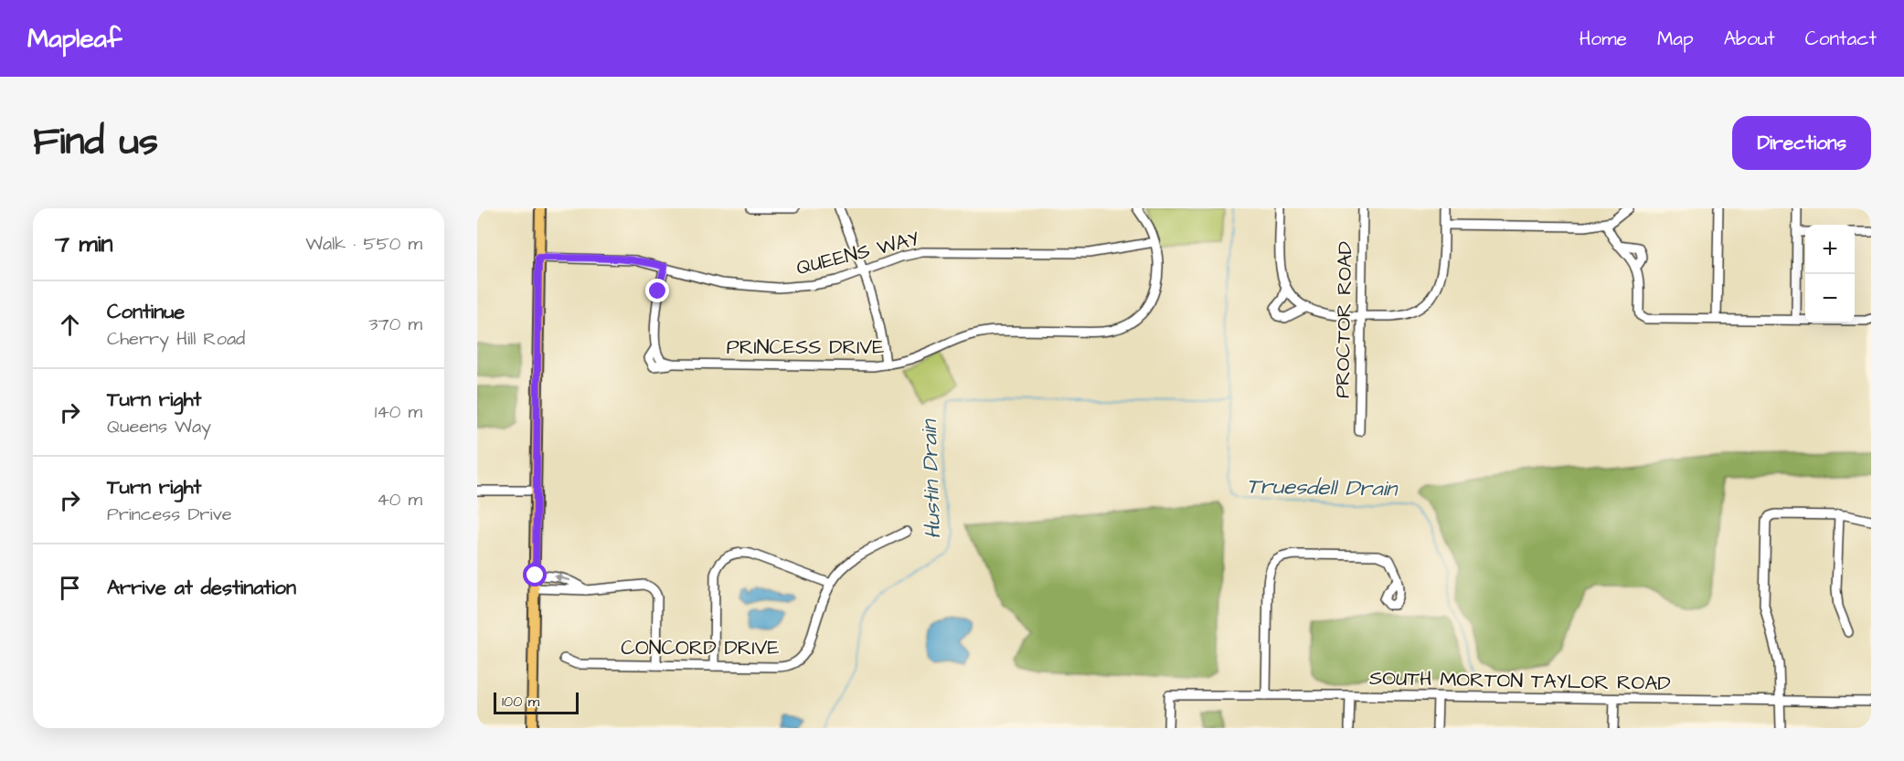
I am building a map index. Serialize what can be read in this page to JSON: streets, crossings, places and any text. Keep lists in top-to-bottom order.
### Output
{
  "streets": {
    "street": [
      "QUEENS WAY",
      "PROCTOR ROAD",
      "PRINCESS DRIVE",
      "CONCORD DRIVE",
      "SOUTH MORTON TAYLOR ROAD"
    ]
  },
  "crossings": [
    ["QUEENS WAY", "PRINCESS DRIVE"]
  ],
  "water": ["Hustin Drain", "Truesdell Drain"],
  "scale_bar": "100 m",
  "page": {
    "header": "Mapleaf",
    "nav": [
      "Home",
      "Map",
      "About",
      "Contact"
    ],
    "title": "Find us",
    "buttons": "Directions",
    "heading": ["7 min", "Walk · 550 m"],
    "map_buttons": ["+", "−"],
    "list": [
      ["Continue", "Cherry Hill Road", "370 m"],
      ["Turn right", "Queens Way", "140 m"],
      ["Turn right", "Princess Drive", "40 m"],
      "Arrive at destination"
    ],
    "scale": "100 m"
  }
}
